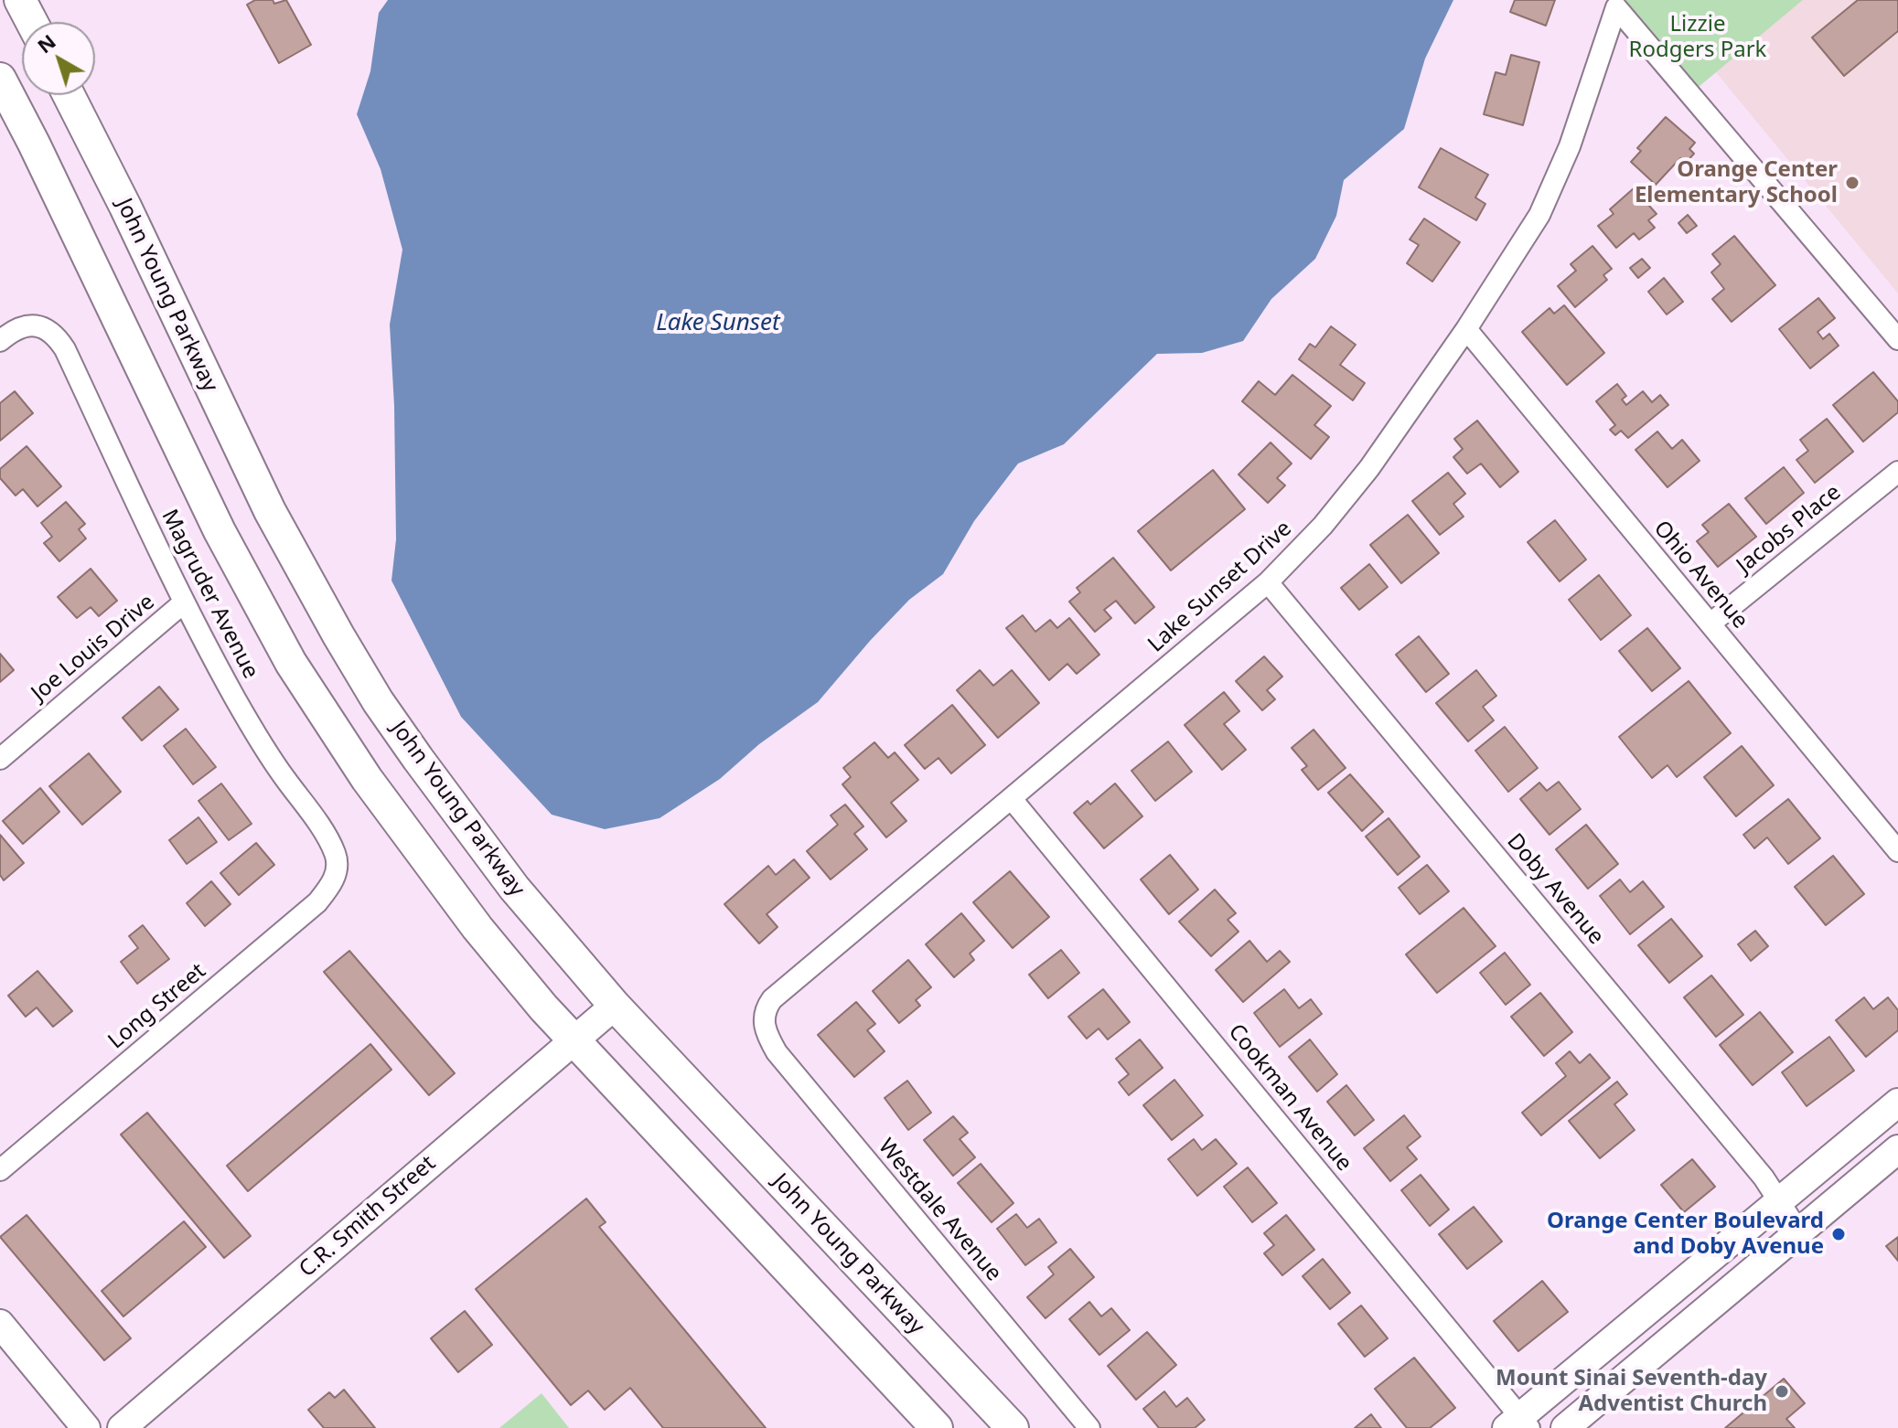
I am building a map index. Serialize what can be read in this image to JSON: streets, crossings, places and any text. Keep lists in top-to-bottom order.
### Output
{
  "streets": {
    "main road": ["John Young Parkway"],
    "street": [
      "Jacobs Place",
      "Ohio Avenue",
      "Lake Sunset Drive",
      "Magruder Avenue",
      "Joe Louis Drive",
      "Doby Avenue",
      "Long Street",
      "Cookman Avenue",
      "Westdale Avenue",
      "C.R. Smith Street"
    ]
  },
  "crossings": [
    ["John Young Parkway", "C.R. Smith Street"],
    ["Jacobs Place", "Ohio Avenue"],
    ["Ohio Avenue", "Lake Sunset Drive"],
    ["Lake Sunset Drive", "Doby Avenue"],
    ["Lake Sunset Drive", "Cookman Avenue"],
    ["Lake Sunset Drive", "Westdale Avenue"],
    ["Magruder Avenue", "Joe Louis Drive"],
    ["Magruder Avenue", "Long Street"]
  ],
  "water": ["Lake Sunset"],
  "parks": ["Lizzie Rodgers Park"],
  "places": ["Orange Center Elementary School", "Orange Center Boulevard and Doby Avenue", "Mount Sinai Seventh-day Adventist Church"],
  "north": "top left"
}
